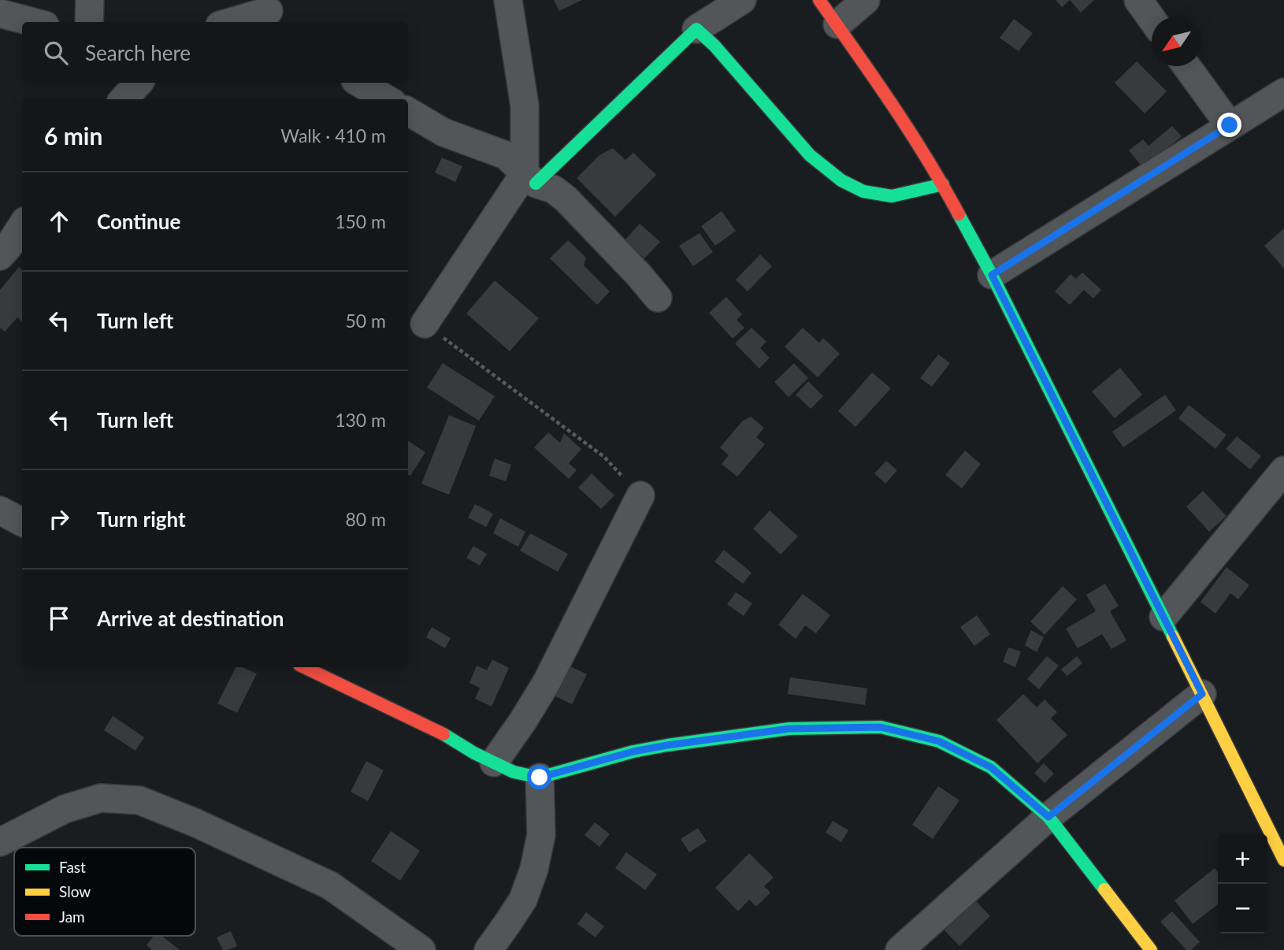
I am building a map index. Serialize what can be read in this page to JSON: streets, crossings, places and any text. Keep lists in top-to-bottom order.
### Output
{
  "legend": ["Fast", "Slow", "Jam"],
  "north": "bottom left",
  "page": {
    "search": "Search here",
    "heading": ["6 min", "Walk · 410 m"],
    "list": [
      ["Continue", "150 m"],
      ["Turn left", "50 m"],
      ["Turn left", "130 m"],
      ["Turn right", "80 m"],
      "Arrive at destination"
    ],
    "map_buttons": ["+", "−"]
  }
}
